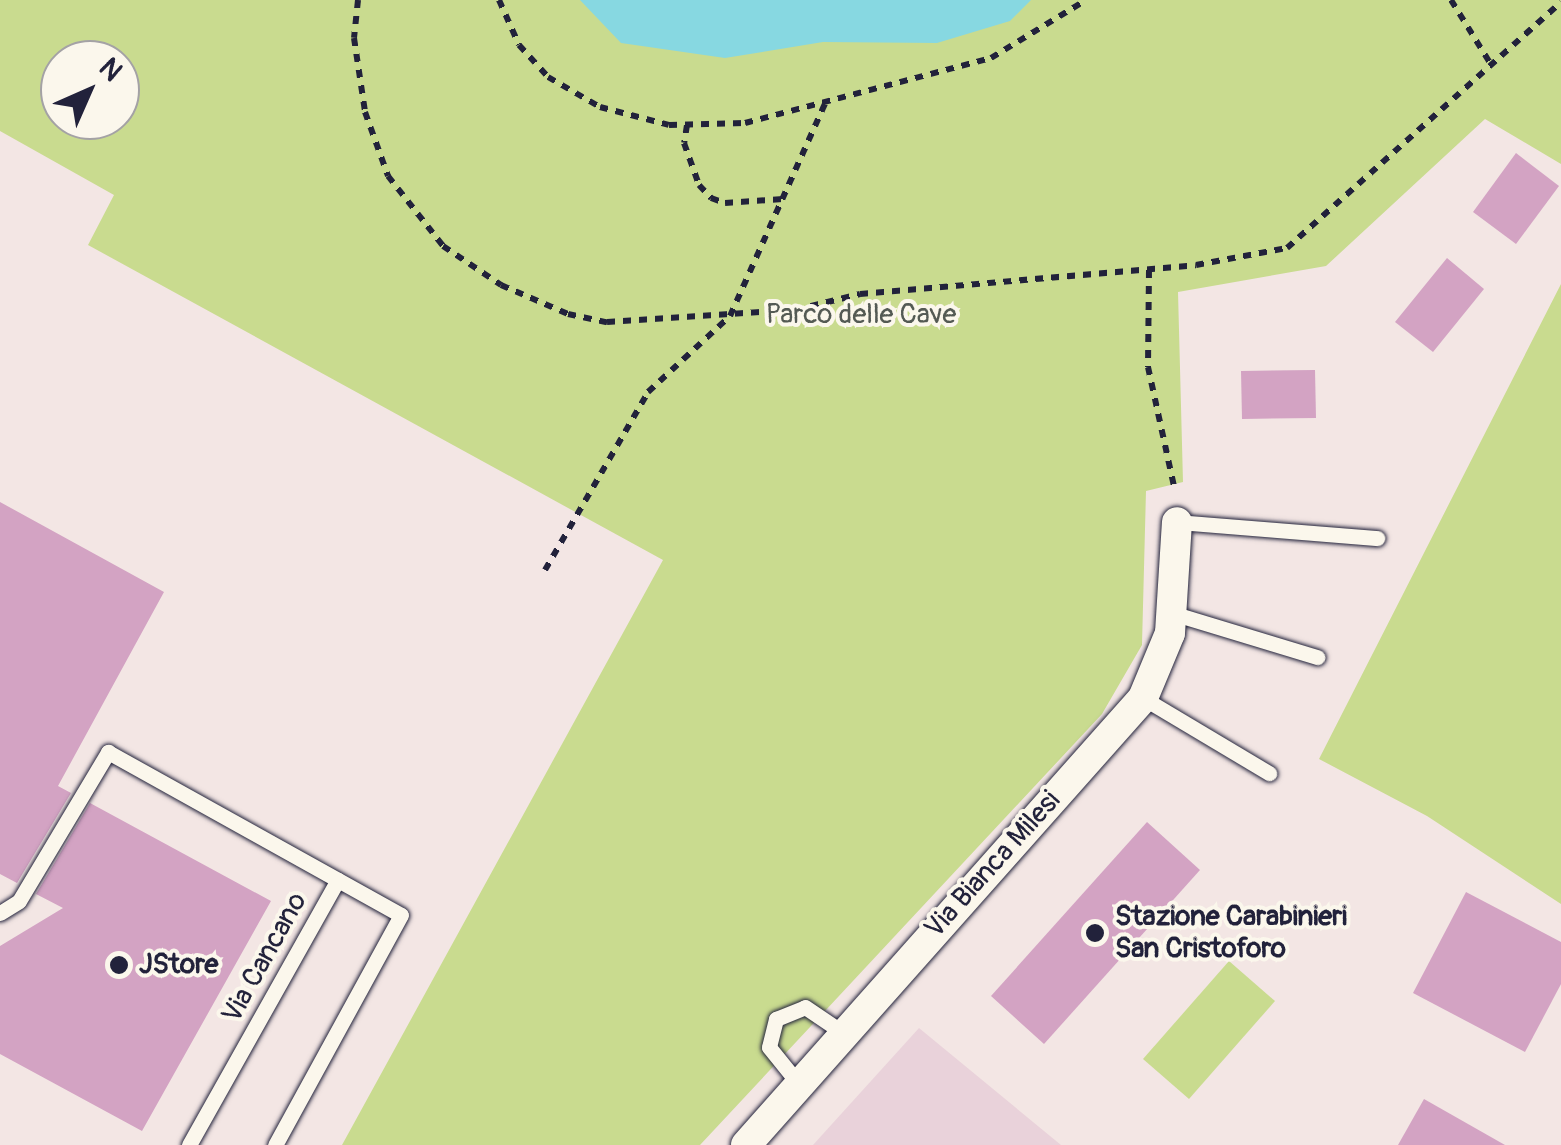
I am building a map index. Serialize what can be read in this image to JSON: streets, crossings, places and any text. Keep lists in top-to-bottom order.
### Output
{
  "streets": {
    "street": ["Via Bianca Milesi"],
    "lane": ["Via Cancano"]
  },
  "parks": ["Parco delle Cave"],
  "places": ["Stazione Carabinieri San Cristoforo", "JStore"],
  "north": "top right"
}
